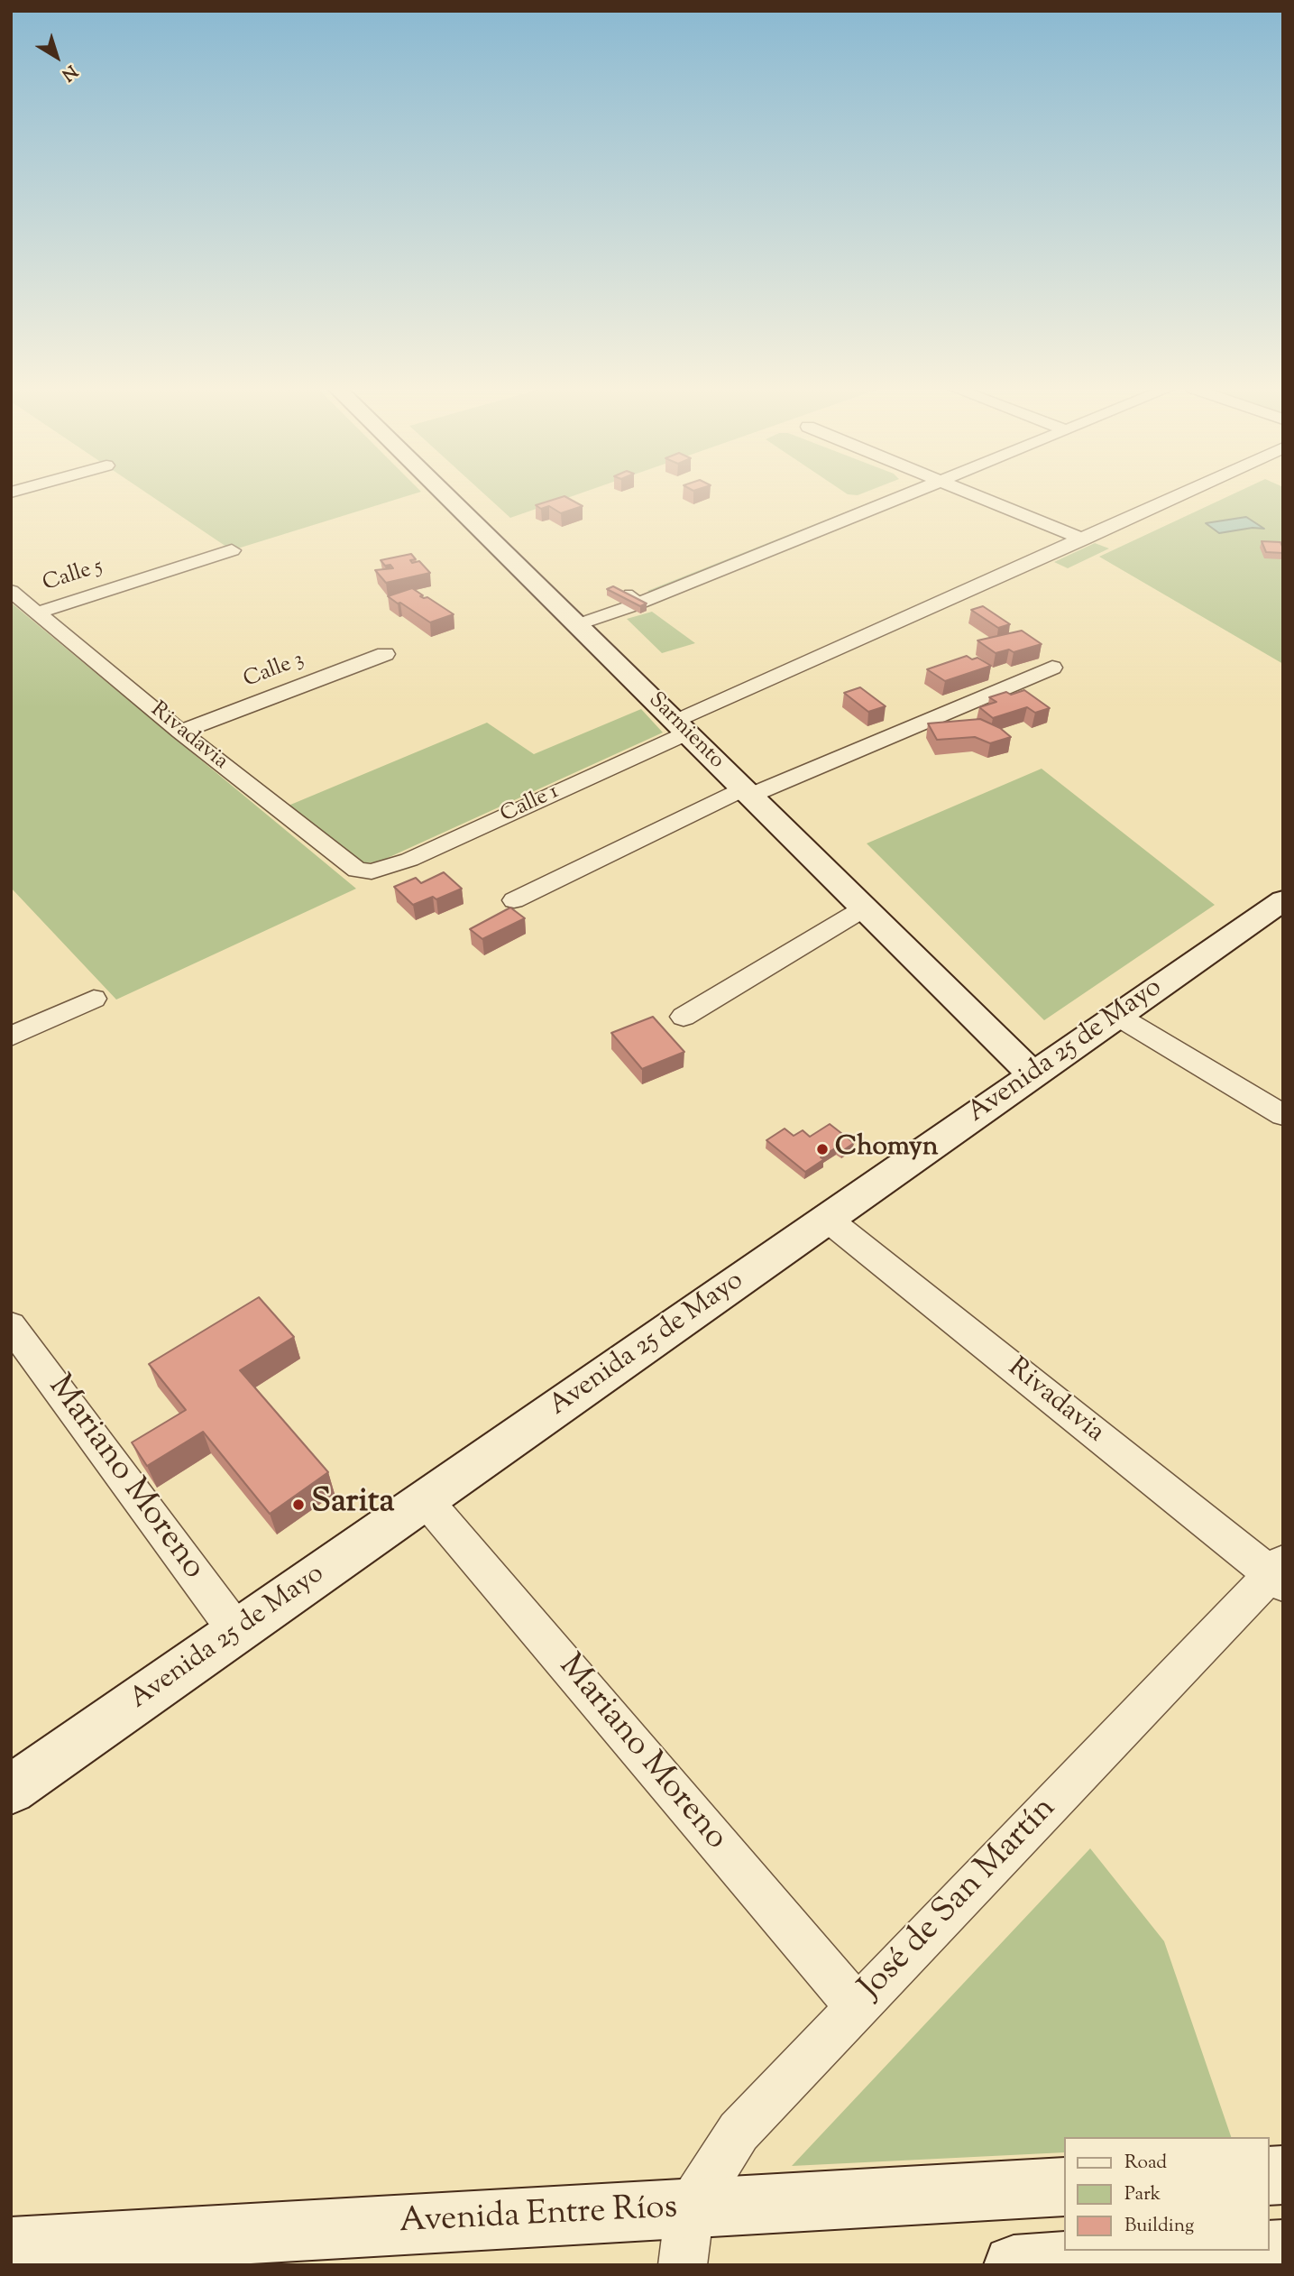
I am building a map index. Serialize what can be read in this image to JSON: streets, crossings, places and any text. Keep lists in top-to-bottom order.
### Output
{
  "streets": {
    "street": [
      "Calle 5",
      "Calle 3",
      "Sarmiento",
      "Rivadavia",
      "Calle 1",
      "Avenida 25 de Mayo",
      "Mariano Moreno",
      "José de San Martín",
      "Avenida Entre Ríos"
    ]
  },
  "crossings": [
    ["Calle 5", "Rivadavia"],
    ["Calle 3", "Rivadavia"],
    ["Sarmiento", "Calle 1"],
    ["Sarmiento", "Avenida 25 de Mayo"],
    ["Rivadavia", "Calle 1"],
    ["Rivadavia", "Avenida 25 de Mayo"],
    ["Rivadavia", "José de San Martín"],
    ["Avenida 25 de Mayo", "Mariano Moreno"],
    ["Mariano Moreno", "José de San Martín"],
    ["José de San Martín", "Avenida Entre Ríos"]
  ],
  "places": ["Chomyn", "Sarita"],
  "legend": ["Road", "Park", "Building"],
  "north": "bottom right"
}
